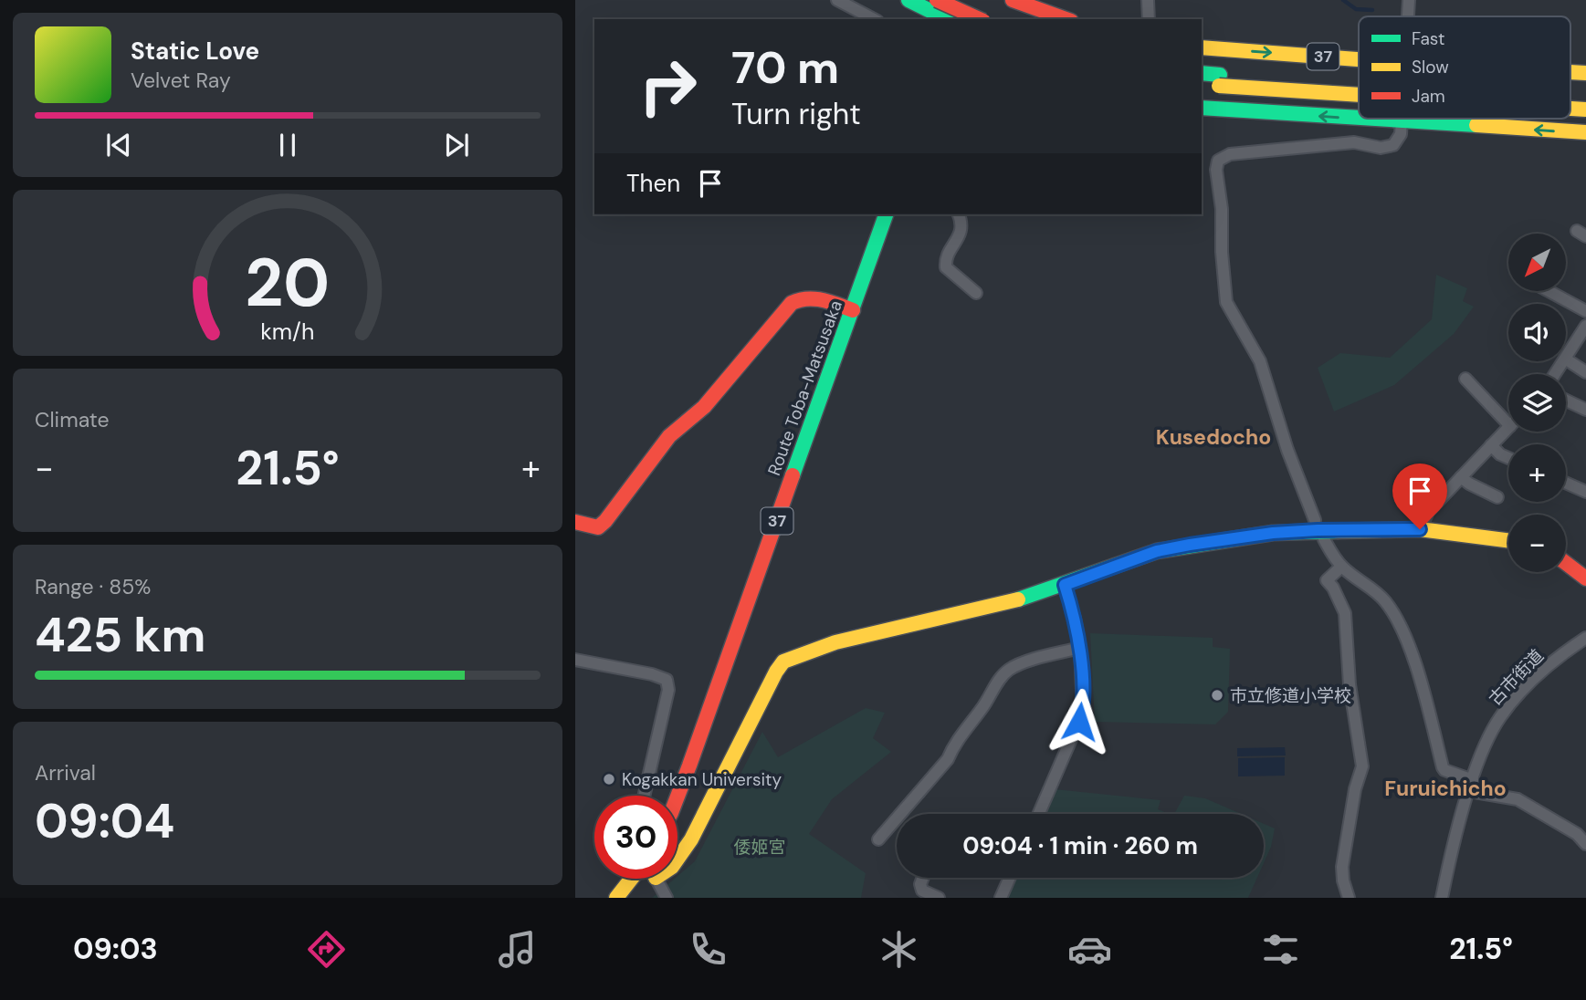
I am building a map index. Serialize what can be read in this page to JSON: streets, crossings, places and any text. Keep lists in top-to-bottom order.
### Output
{
  "streets": {
    "main road": ["37", "Route Toba-Matsusaka"],
    "street": ["古市街道"]
  },
  "districts": ["Kusedocho", "Furuichicho"],
  "parks": ["倭姬宮"],
  "places": ["市立修道小学校", "Kogakkan University"],
  "legend": ["Fast", "Slow", "Jam"],
  "north": "bottom left",
  "page": {
    "turn": ["70 m", "Turn right"],
    "song": ["Static Love", "Velvet Ray"],
    "then": "Then",
    "map_buttons": ["+", "−"],
    "tile": [
      "Climate",
      ["Range · 85%", "425 km"],
      ["Arrival", "09:04"]
    ],
    "heat": ["−", "21.5°", "+"],
    "limit": "30",
    "trip": "09:04 · 1 min · 260 m",
    "tabs": ["09:03", "21.5°"],
    "gauge": ["20", "km/h"]
  }
}
